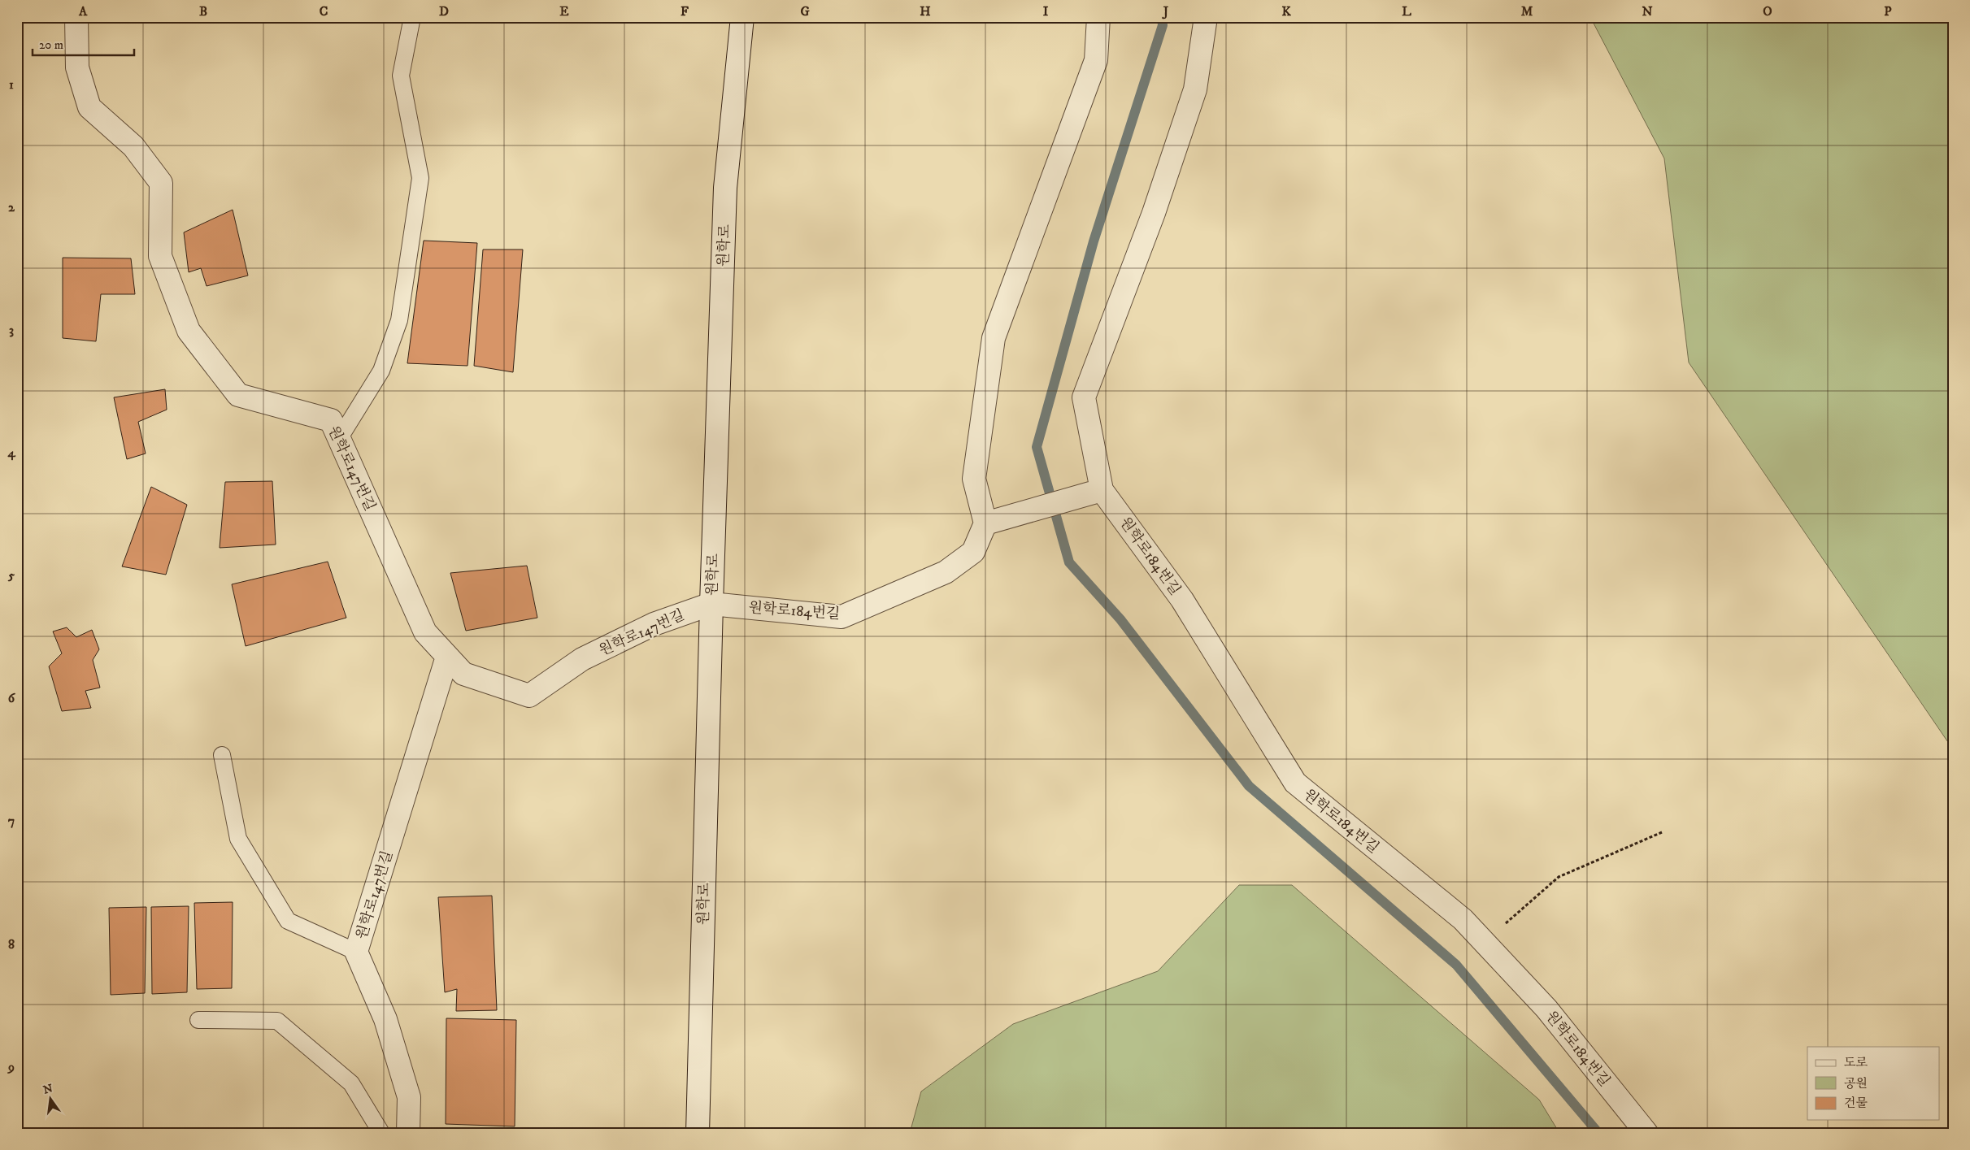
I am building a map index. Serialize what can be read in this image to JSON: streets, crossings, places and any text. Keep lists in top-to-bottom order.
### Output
{
  "streets": {
    "street": ["원학로", "원학로147번길", "원학로184번길"]
  },
  "crossings": [
    ["원학로", "원학로147번길"],
    ["원학로", "원학로184번길"],
    ["원학로147번길", "원학로184번길"]
  ],
  "legend": ["도로", "공원", "건물"],
  "scale_bar": "20 m",
  "north": "top",
  "grid": {
    "columns": [
      "A",
      "B",
      "C",
      "D",
      "E",
      "F",
      "G",
      "H",
      "I",
      "J",
      "K",
      "L",
      "M",
      "N",
      "O",
      "P"
    ],
    "rows": [
      "1",
      "2",
      "3",
      "4",
      "5",
      "6",
      "7",
      "8",
      "9"
    ]
  }
}
